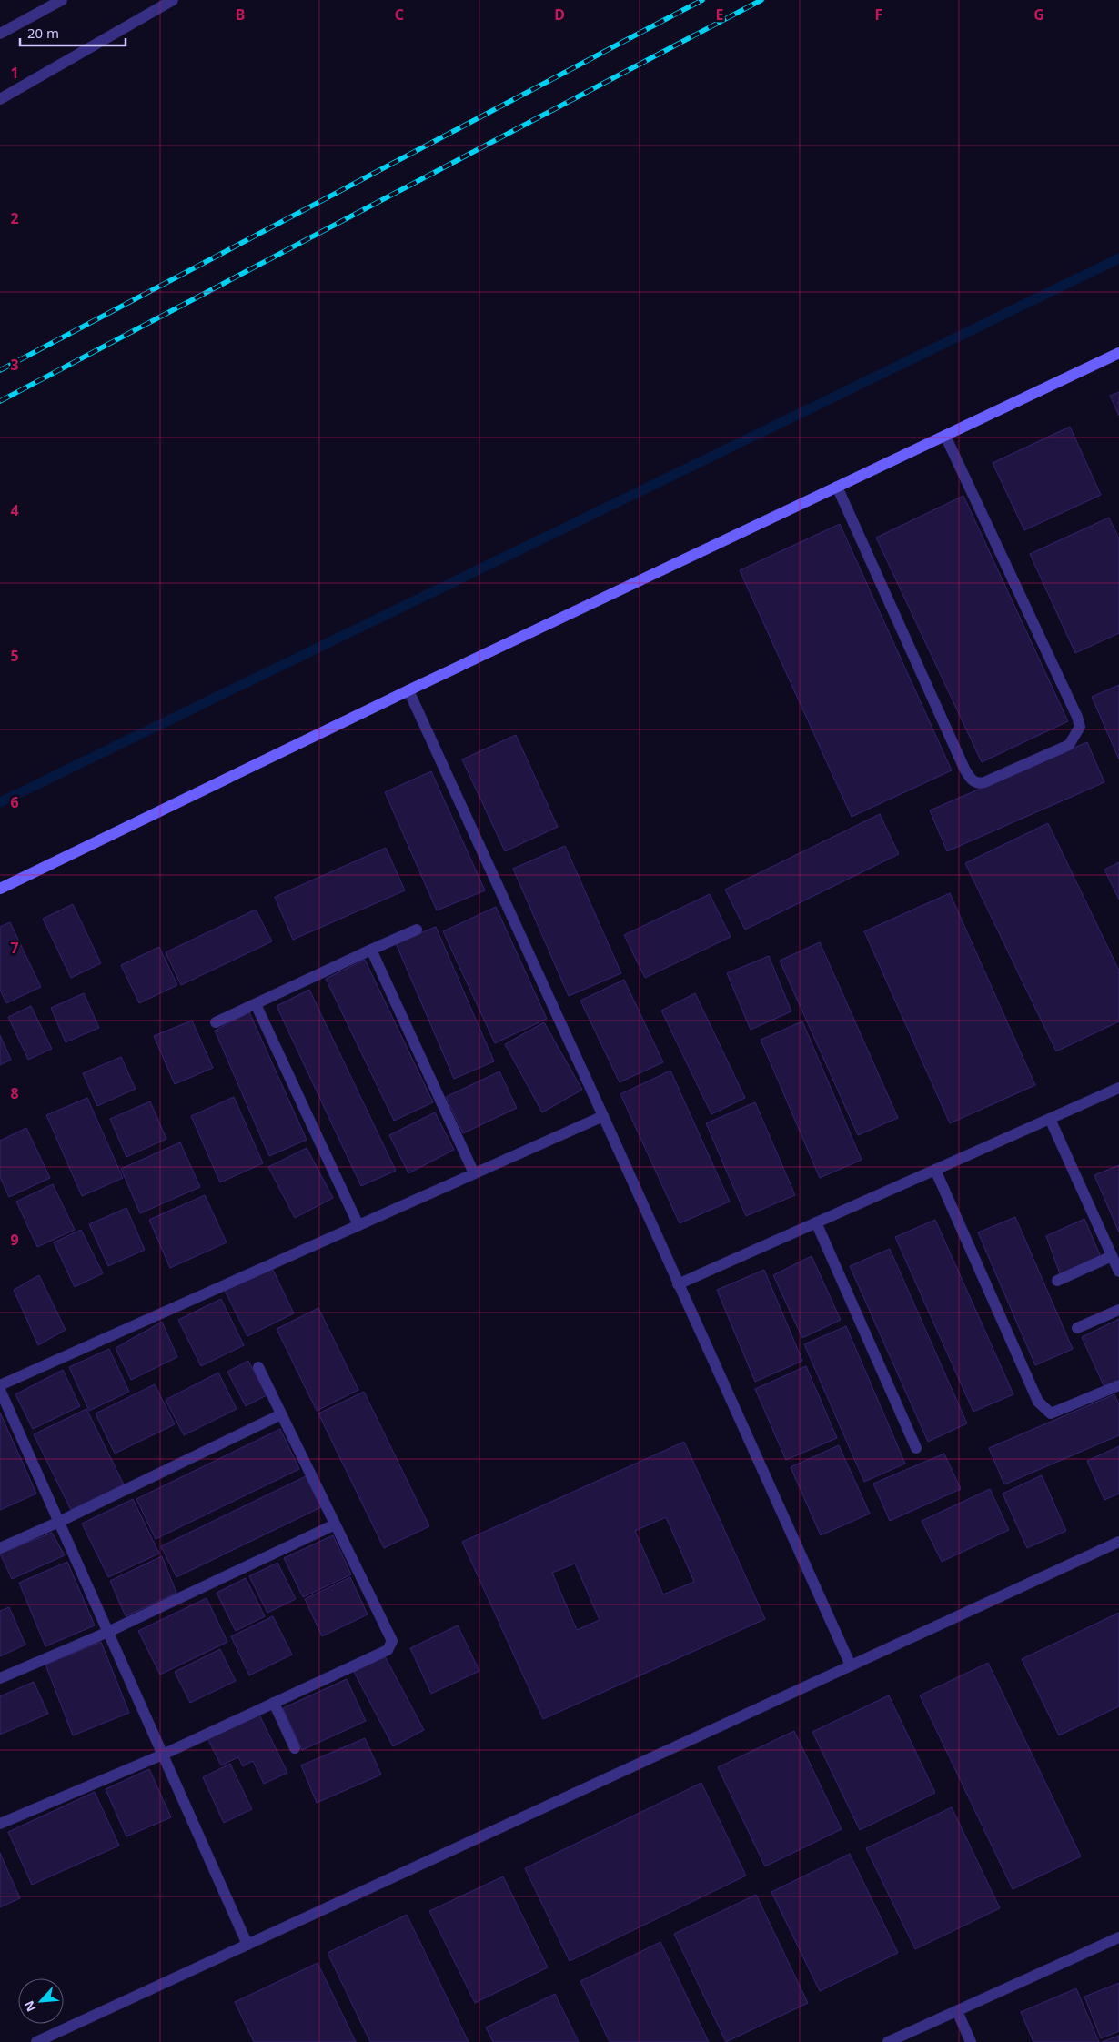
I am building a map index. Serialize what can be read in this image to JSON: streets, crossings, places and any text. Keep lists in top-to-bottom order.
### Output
{
  "scale_bar": "20 m",
  "north": "bottom left",
  "grid": {
    "columns": [
      "B",
      "C",
      "D",
      "E",
      "F",
      "G"
    ],
    "rows": [
      "1",
      "2",
      "3",
      "4",
      "5",
      "6",
      "7",
      "8",
      "9"
    ]
  }
}
